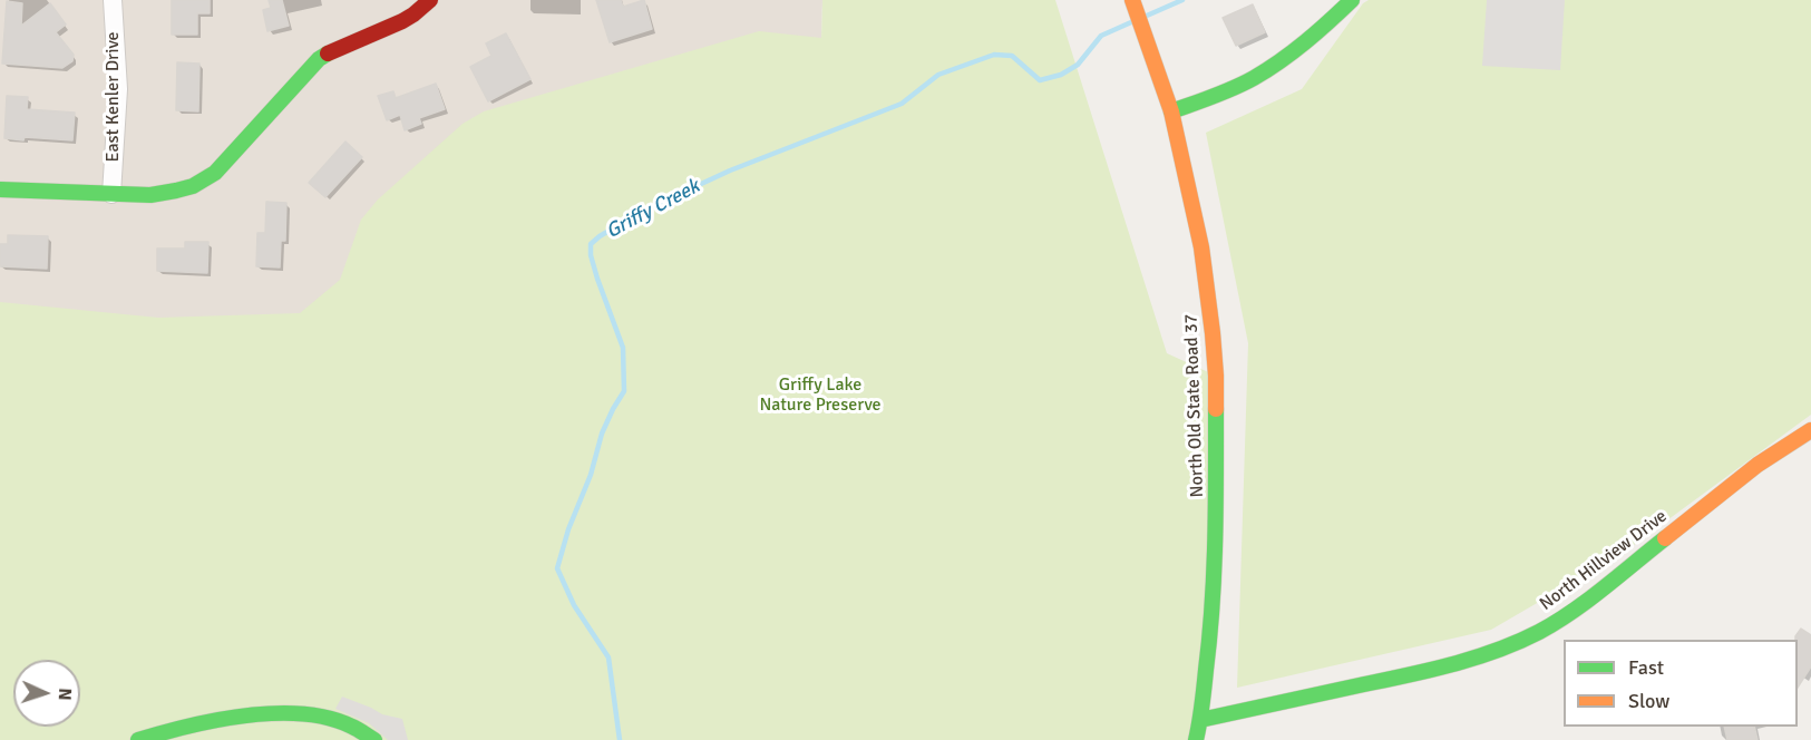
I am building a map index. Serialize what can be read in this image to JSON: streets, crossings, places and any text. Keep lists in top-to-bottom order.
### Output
{
  "streets": {
    "street": ["East Kenler Drive", "North Old State Road 37", "North Hillview Drive"]
  },
  "crossings": [
    ["North Old State Road 37", "North Hillview Drive"]
  ],
  "water": ["Griffy Creek"],
  "parks": ["Griffy Lake Nature Preserve"],
  "legend": ["Fast", "Slow"],
  "north": "right"
}
